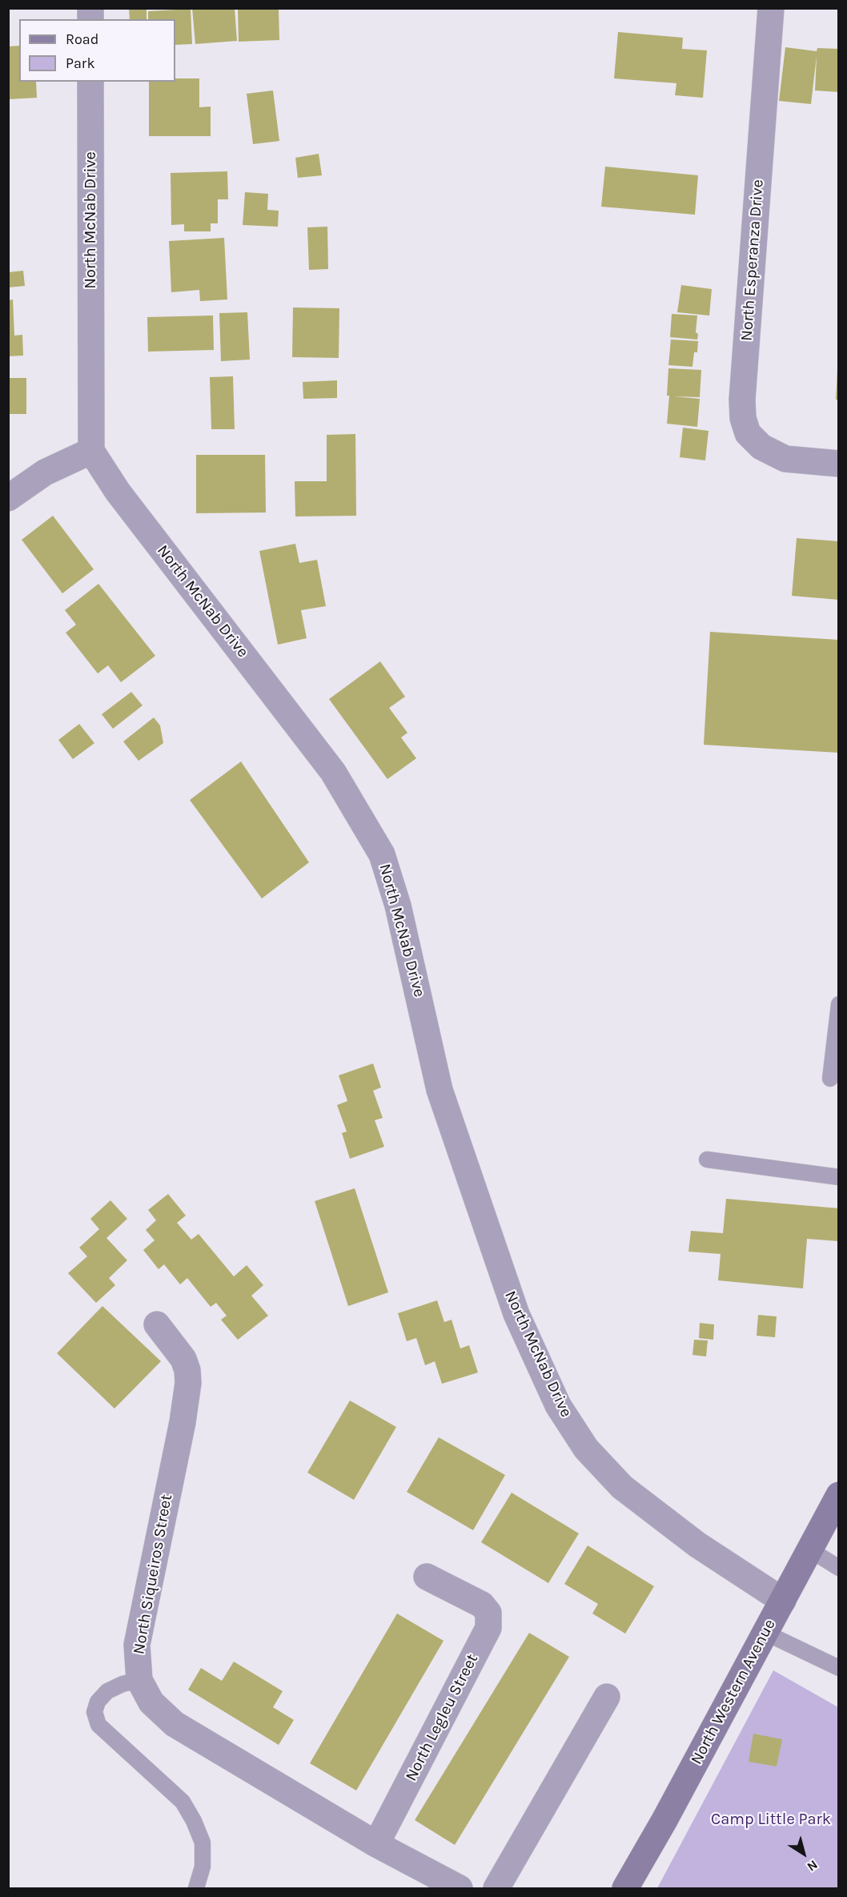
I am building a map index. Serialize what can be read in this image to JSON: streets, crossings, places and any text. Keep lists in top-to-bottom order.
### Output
{
  "streets": {
    "street": [
      "North McNab Drive",
      "North Esperanza Drive",
      "North Siqueiros Street",
      "North Western Avenue",
      "North Legleu Street"
    ]
  },
  "crossings": [
    ["North McNab Drive", "North Western Avenue"],
    ["North Siqueiros Street", "North Legleu Street"]
  ],
  "parks": ["Camp Little Park"],
  "legend": ["Road", "Park"],
  "north": "bottom right"
}
